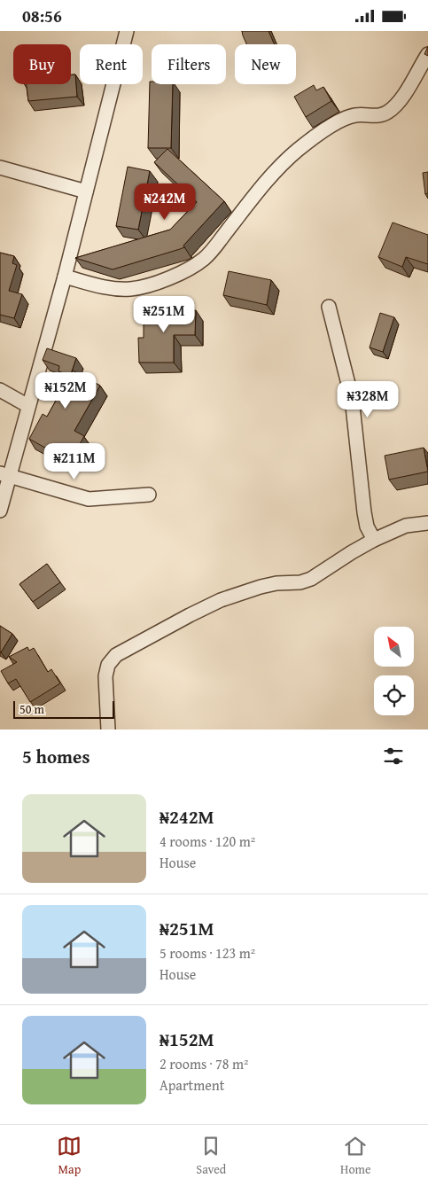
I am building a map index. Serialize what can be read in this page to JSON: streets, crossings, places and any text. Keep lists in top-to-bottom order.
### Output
{
  "scale_bar": "50 m",
  "north": "top left",
  "page": {
    "status": "08:56",
    "chip": [
      "Buy",
      "Rent",
      "Filters",
      "New"
    ],
    "price": [
      "₦242M",
      "₦251M",
      "₦152M",
      "₦328M",
      "₦211M"
    ],
    "scale": "50 m",
    "heading": "5 homes",
    "list": [
      {
        "name": "₦242M",
        "note": "4 rooms · 120 m² · House"
      },
      {
        "name": "₦251M",
        "note": "5 rooms · 123 m² · House"
      },
      {
        "name": "₦152M",
        "note": "2 rooms · 78 m² · Apartment"
      }
    ],
    "tabs": ["Map", "Saved", "Home"]
  }
}
